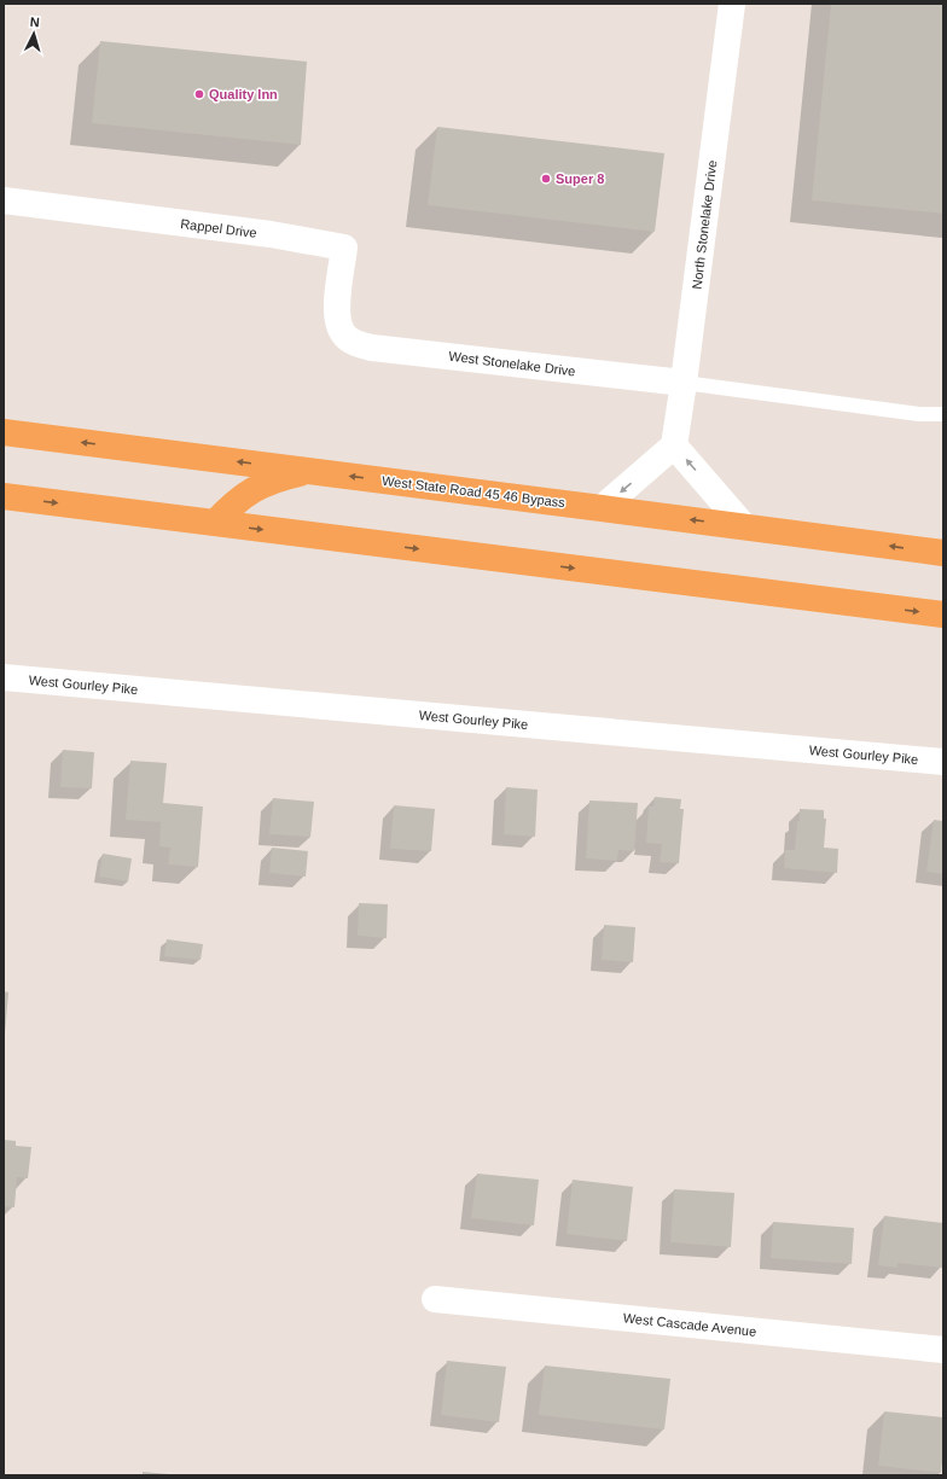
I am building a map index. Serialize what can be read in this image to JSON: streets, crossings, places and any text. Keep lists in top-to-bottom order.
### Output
{
  "streets": {
    "highway": ["West State Road 45 46 Bypass"],
    "street": [
      "North Stonelake Drive",
      "Rappel Drive",
      "West Stonelake Drive",
      "West Gourley Pike",
      "West Cascade Avenue"
    ]
  },
  "crossings": [
    ["North Stonelake Drive", "West Stonelake Drive"],
    ["Rappel Drive", "West Stonelake Drive"]
  ],
  "places": ["Quality Inn", "Super 8"],
  "north": "top"
}
